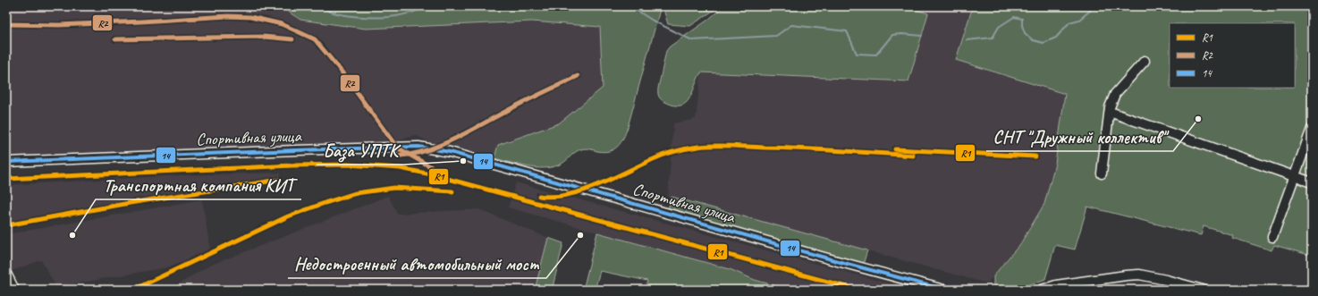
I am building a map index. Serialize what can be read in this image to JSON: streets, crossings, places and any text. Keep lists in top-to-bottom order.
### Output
{
  "streets": {
    "street": ["Спортивная улица"]
  },
  "places": [
    "СНТ \"Дружный коллектив\"",
    "База УПТК",
    "Транспортная компания КИТ",
    "Недостроенный автомобильный мост"
  ],
  "lines": ["transit line R2", "transit line R1", "transit line 14"],
  "legend": ["R1", "R2", "14"]
}
